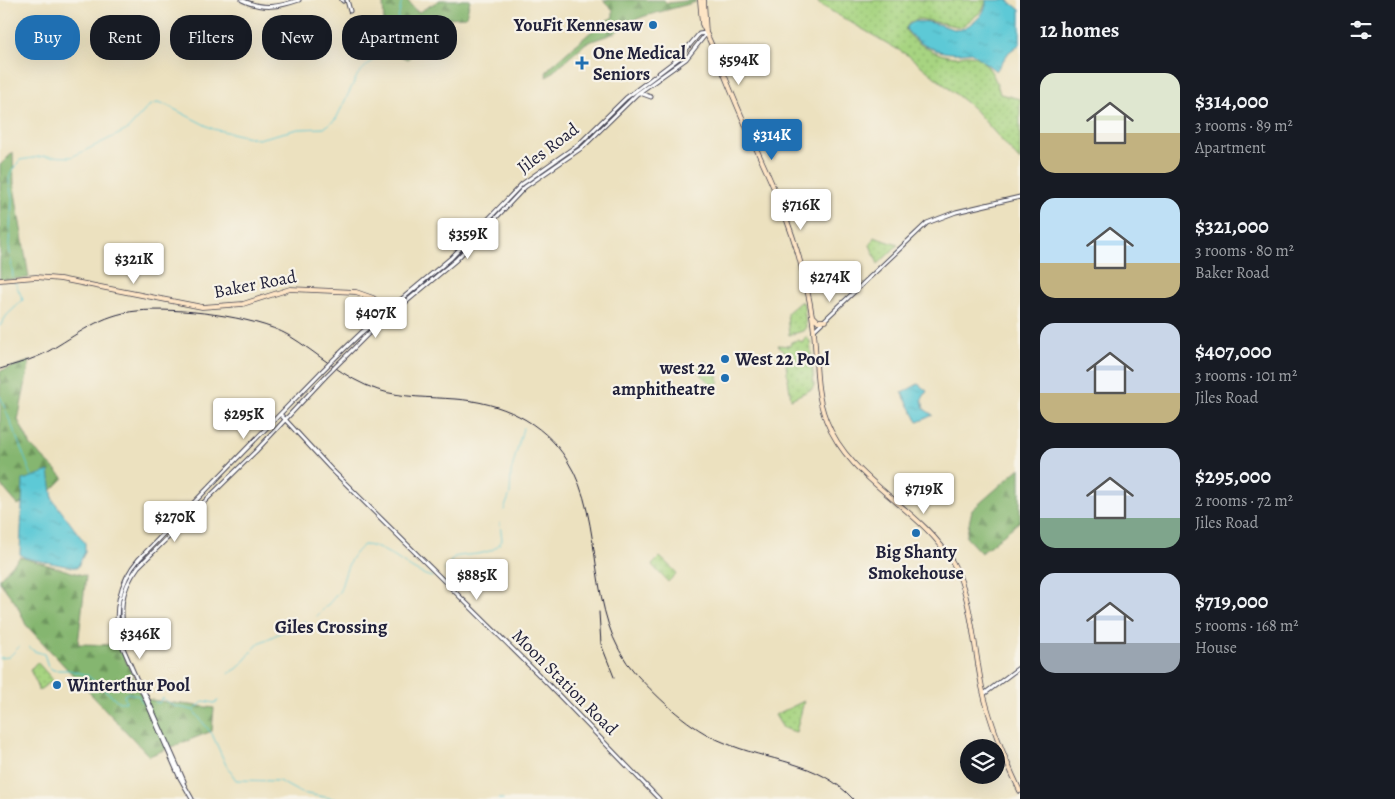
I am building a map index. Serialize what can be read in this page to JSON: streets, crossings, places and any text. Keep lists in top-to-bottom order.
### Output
{
  "streets": {
    "main road": ["Baker Road"],
    "street": ["Jiles Road", "Moon Station Road"]
  },
  "crossings": [
    ["Jiles Road", "Baker Road"],
    ["Jiles Road", "Moon Station Road"]
  ],
  "districts": ["Giles Crossing"],
  "places": {
    "other": [
      "YouFit Kennesaw",
      "West 22 Pool",
      "west 22 amphitheatre",
      "Big Shanty Smokehouse",
      "Winterthur Pool"
    ],
    "health": ["One Medical Seniors"]
  },
  "page": {
    "heading": "12 homes",
    "chip": [
      "Buy",
      "Rent",
      "Filters",
      "New",
      "Apartment"
    ],
    "price": [
      "$594K",
      "$314K",
      "$716K",
      "$359K",
      "$321K",
      "$274K",
      "$407K",
      "$295K",
      "$719K",
      "$270K",
      "$885K",
      "$346K"
    ],
    "list": [
      {
        "name": "$314,000",
        "note": "3 rooms · 89 m² · Apartment"
      },
      {
        "name": "$321,000",
        "note": "3 rooms · 80 m² · Baker Road"
      },
      {
        "name": "$407,000",
        "note": "3 rooms · 101 m² · Jiles Road"
      },
      {
        "name": "$295,000",
        "note": "2 rooms · 72 m² · Jiles Road"
      },
      {
        "name": "$719,000",
        "note": "5 rooms · 168 m² · House"
      }
    ]
  }
}
